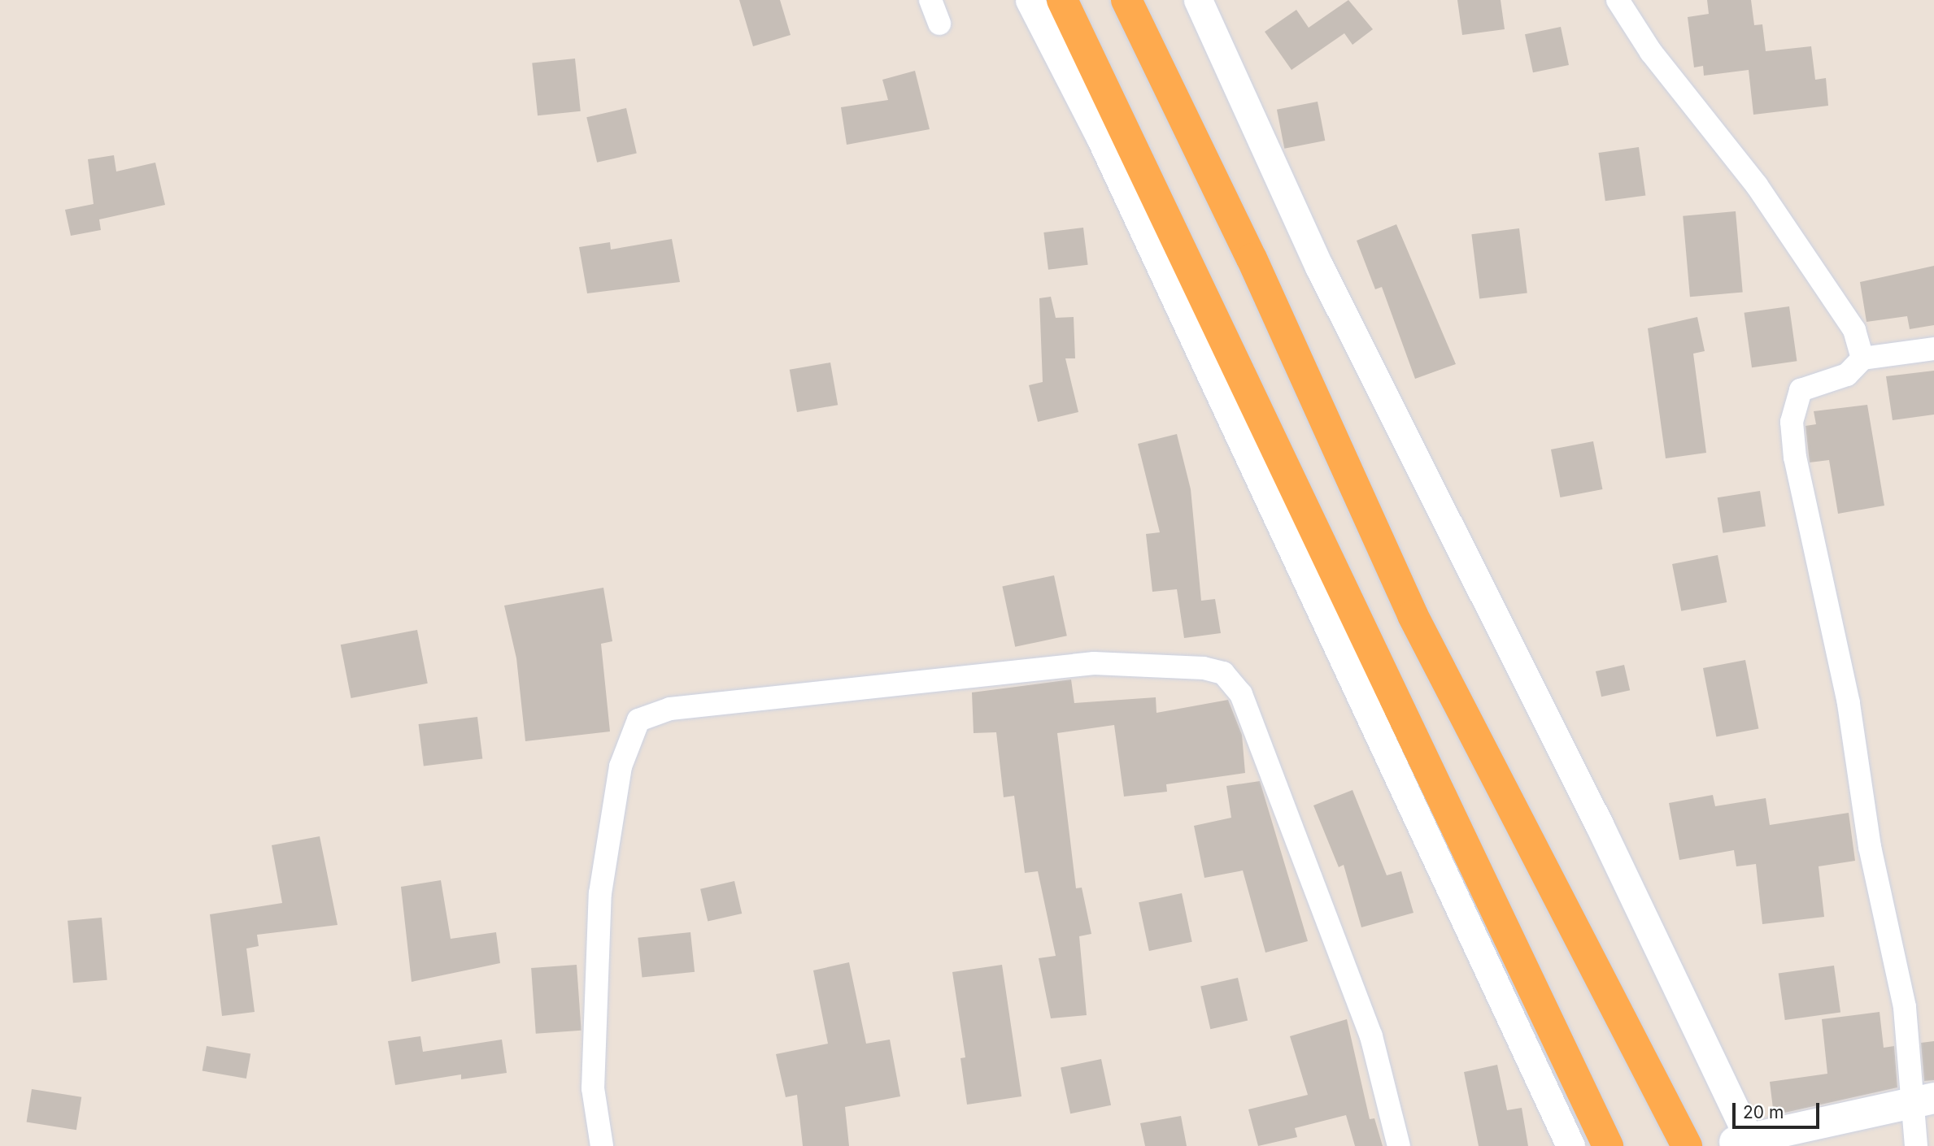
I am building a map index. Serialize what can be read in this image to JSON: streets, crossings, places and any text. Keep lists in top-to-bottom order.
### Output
{
  "scale_bar": "20 m"
}
